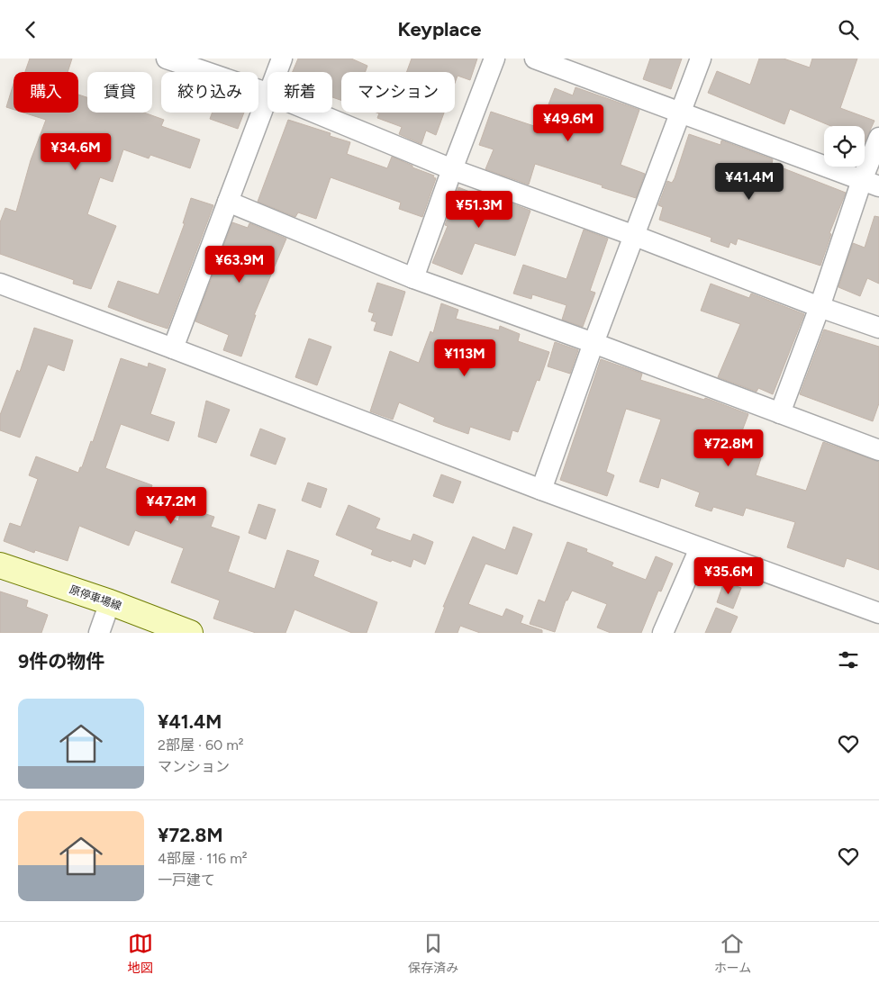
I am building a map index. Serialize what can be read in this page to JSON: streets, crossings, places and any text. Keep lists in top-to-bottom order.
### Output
{
  "streets": {
    "main road": ["原停車場線"]
  },
  "page": {
    "header": "Keyplace",
    "chip": [
      "購入",
      "賃貸",
      "絞り込み",
      "新着",
      "マンション"
    ],
    "price": [
      "¥49.6M",
      "¥34.6M",
      "¥41.4M",
      "¥51.3M",
      "¥63.9M",
      "¥113M",
      "¥72.8M",
      "¥47.2M",
      "¥35.6M"
    ],
    "heading": "9件の物件",
    "list": [
      {
        "name": "¥41.4M",
        "note": "2部屋 · 60 m² · マンション"
      },
      {
        "name": "¥72.8M",
        "note": "4部屋 · 116 m² · 一戸建て"
      }
    ],
    "tabs": ["地図", "保存済み", "ホーム"]
  }
}
